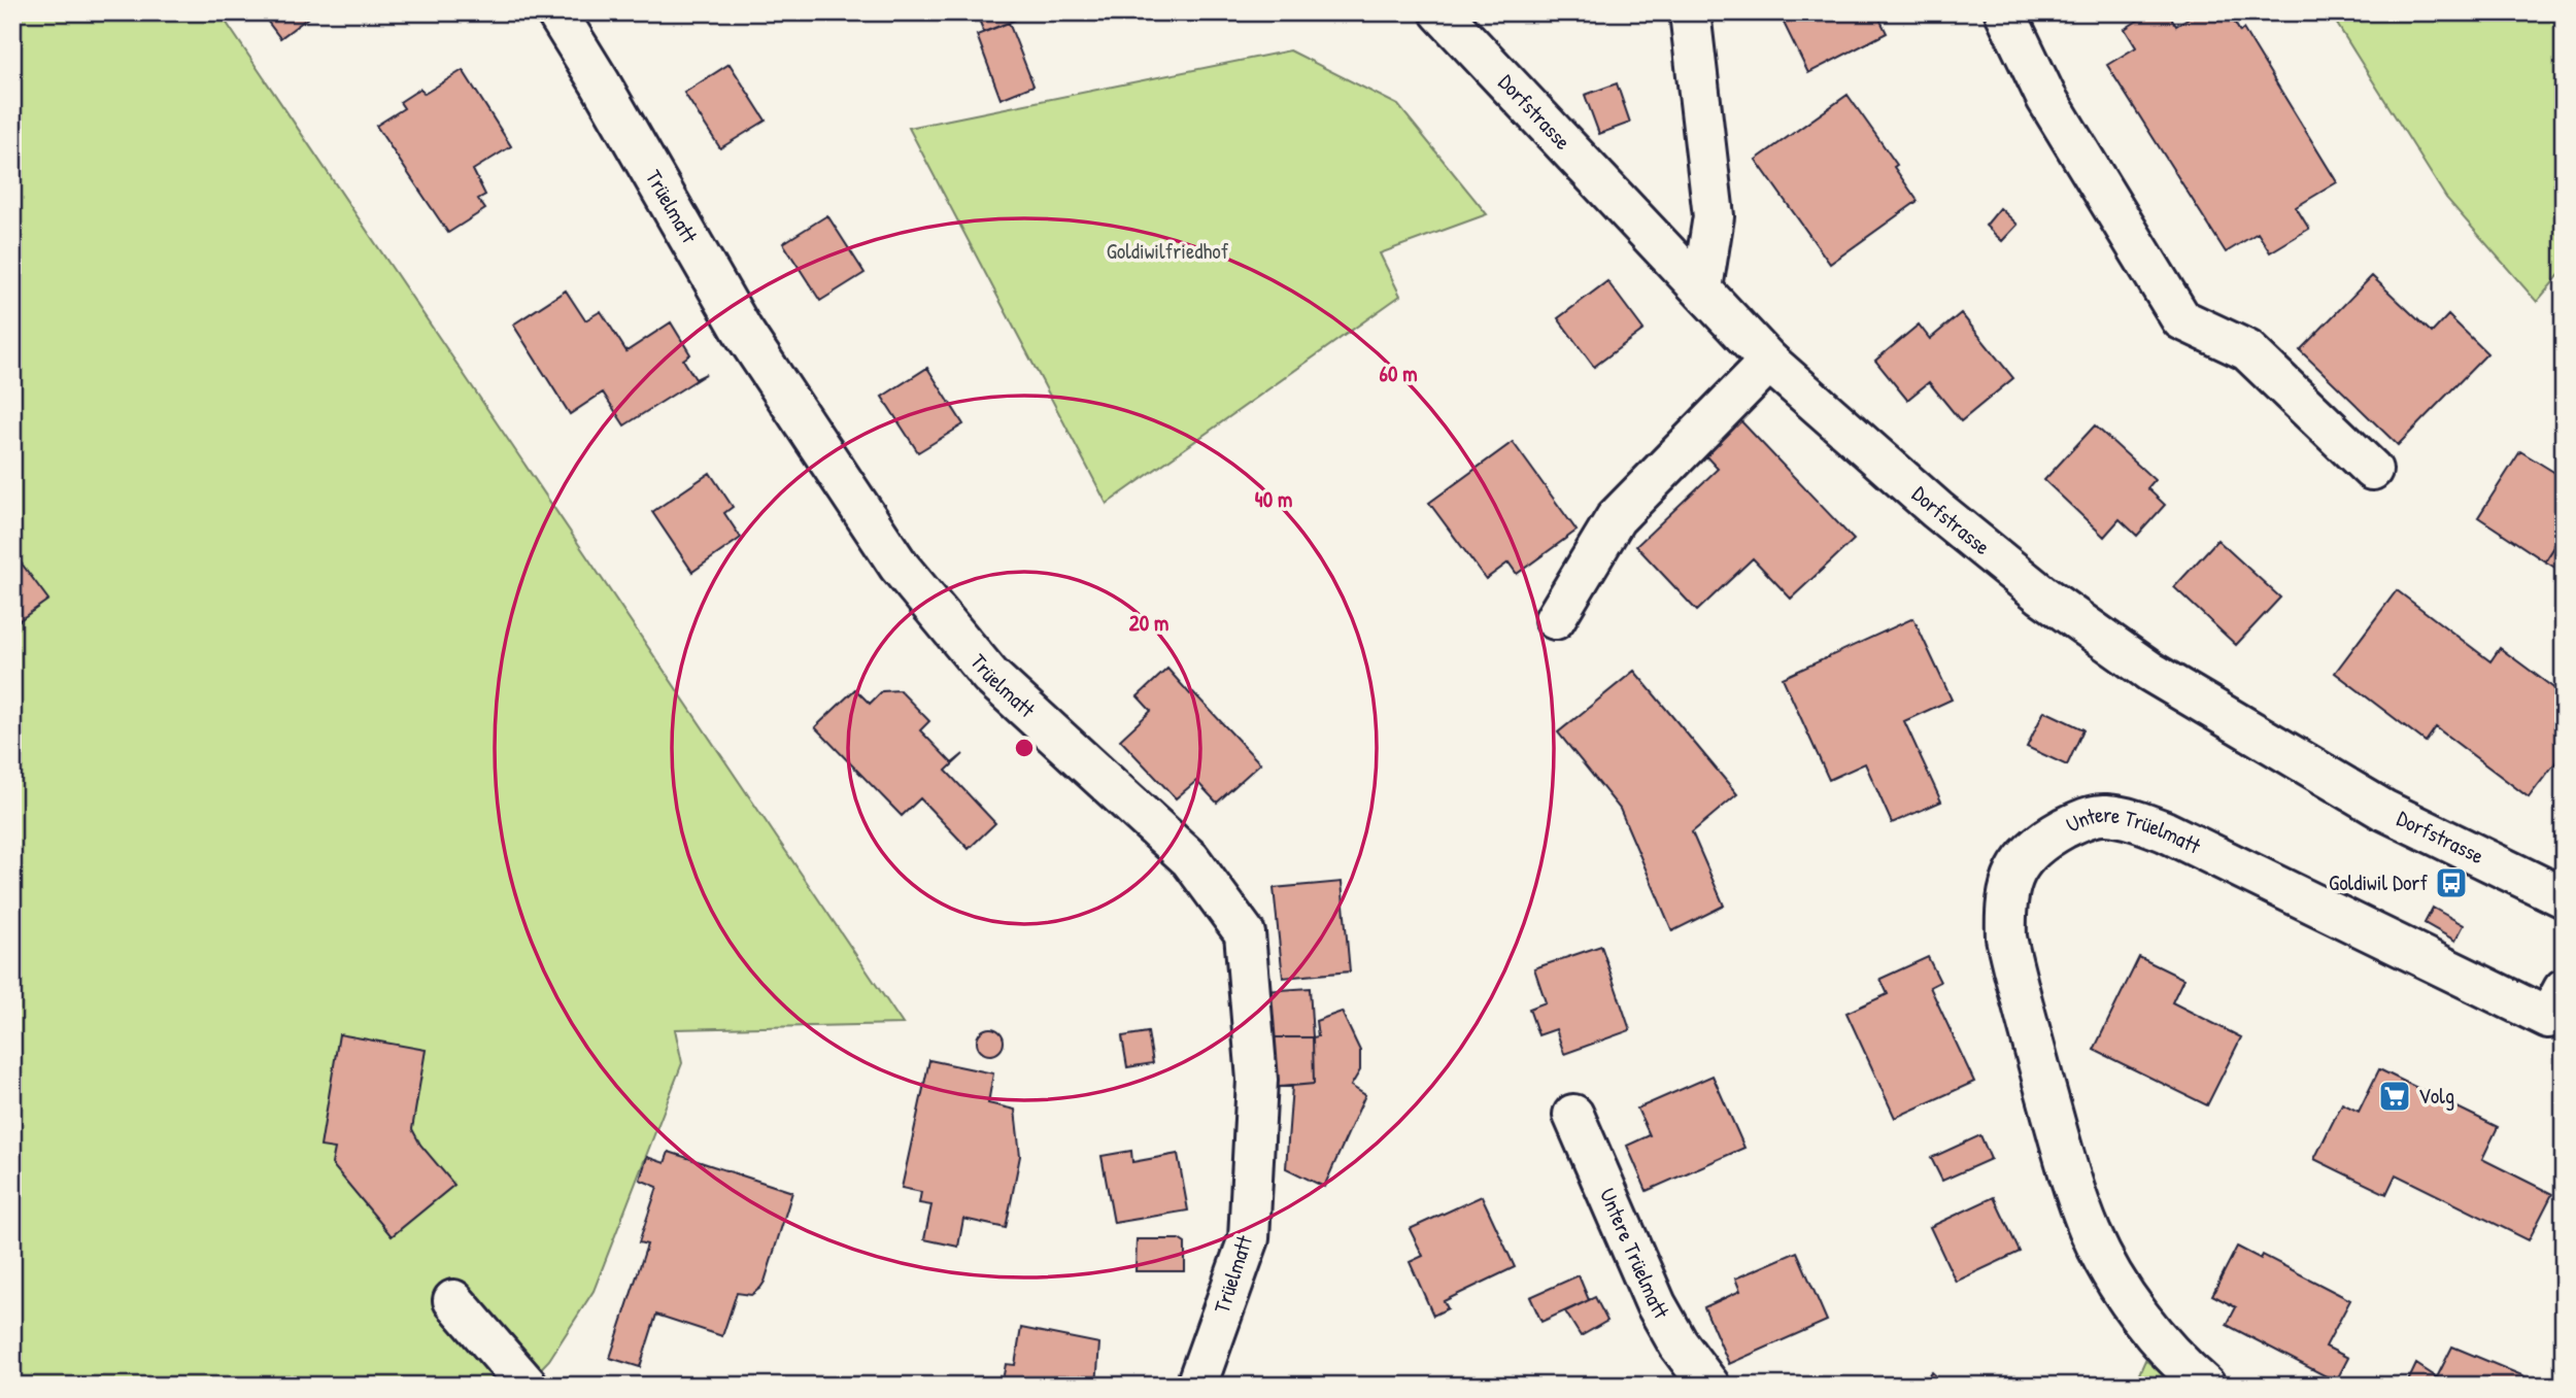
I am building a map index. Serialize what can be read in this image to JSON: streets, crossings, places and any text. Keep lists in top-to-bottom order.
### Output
{
  "streets": {
    "street": ["Dorfstrasse", "Trüelmatt", "Untere Trüelmatt"]
  },
  "parks": ["Goldiwilfriedhof"],
  "places": {
    "bus stop": ["Goldiwil Dorf"],
    "supermarket": ["Volg"]
  },
  "rings": ["60 m", "40 m", "20 m"]
}
